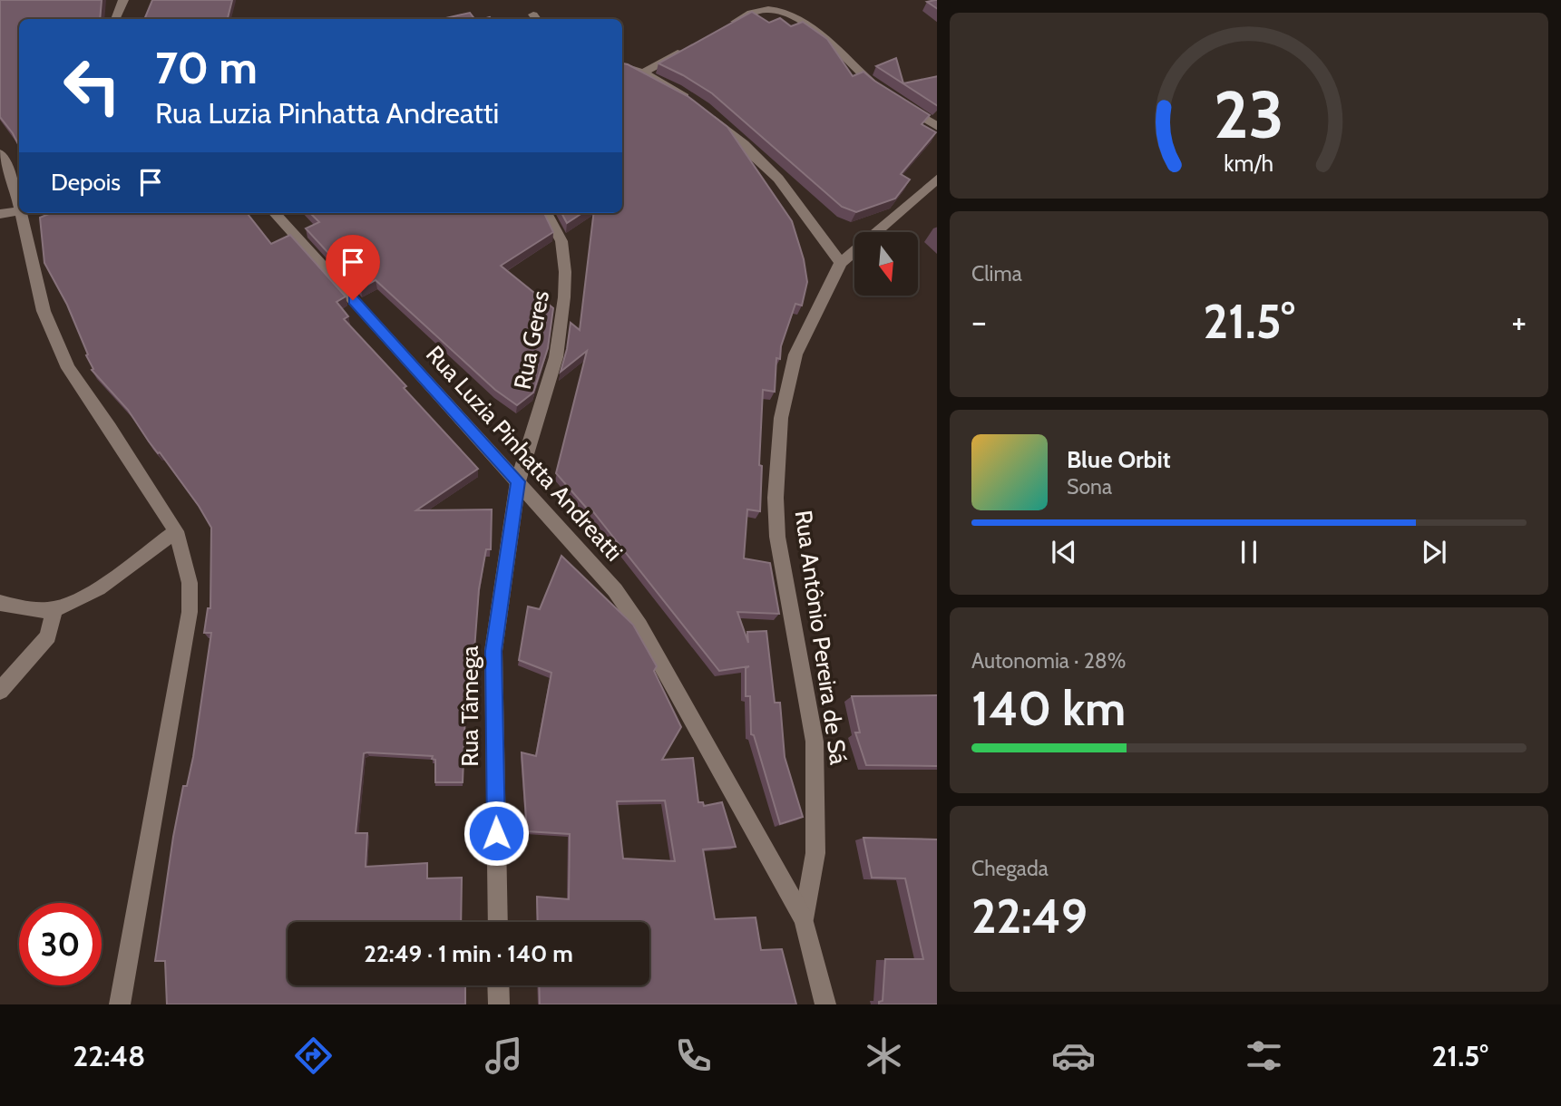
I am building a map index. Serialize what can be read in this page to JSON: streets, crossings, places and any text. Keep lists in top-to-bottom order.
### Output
{
  "streets": {
    "street": [
      "Rua Geres",
      "Rua Luzia Pinhatta Andreatti",
      "Rua Antônio Pereira de Sá",
      "Rua Tâmega"
    ]
  },
  "crossings": [
    ["Rua Geres", "Rua Luzia Pinhatta Andreatti"],
    ["Rua Geres", "Rua Tâmega"],
    ["Rua Luzia Pinhatta Andreatti", "Rua Antônio Pereira de Sá"],
    ["Rua Luzia Pinhatta Andreatti", "Rua Tâmega"]
  ],
  "north": "bottom",
  "page": {
    "turn": ["70 m", "Rua Luzia Pinhatta Andreatti"],
    "then": "Depois",
    "tile": [
      "Clima",
      ["Autonomia · 28%", "140 km"],
      ["Chegada", "22:49"]
    ],
    "heat": ["−", "21.5°", "+"],
    "song": ["Blue Orbit", "Sona"],
    "limit": "30",
    "trip": "22:49 · 1 min · 140 m",
    "tabs": ["22:48", "21.5°"],
    "gauge": ["23", "km/h"]
  }
}
